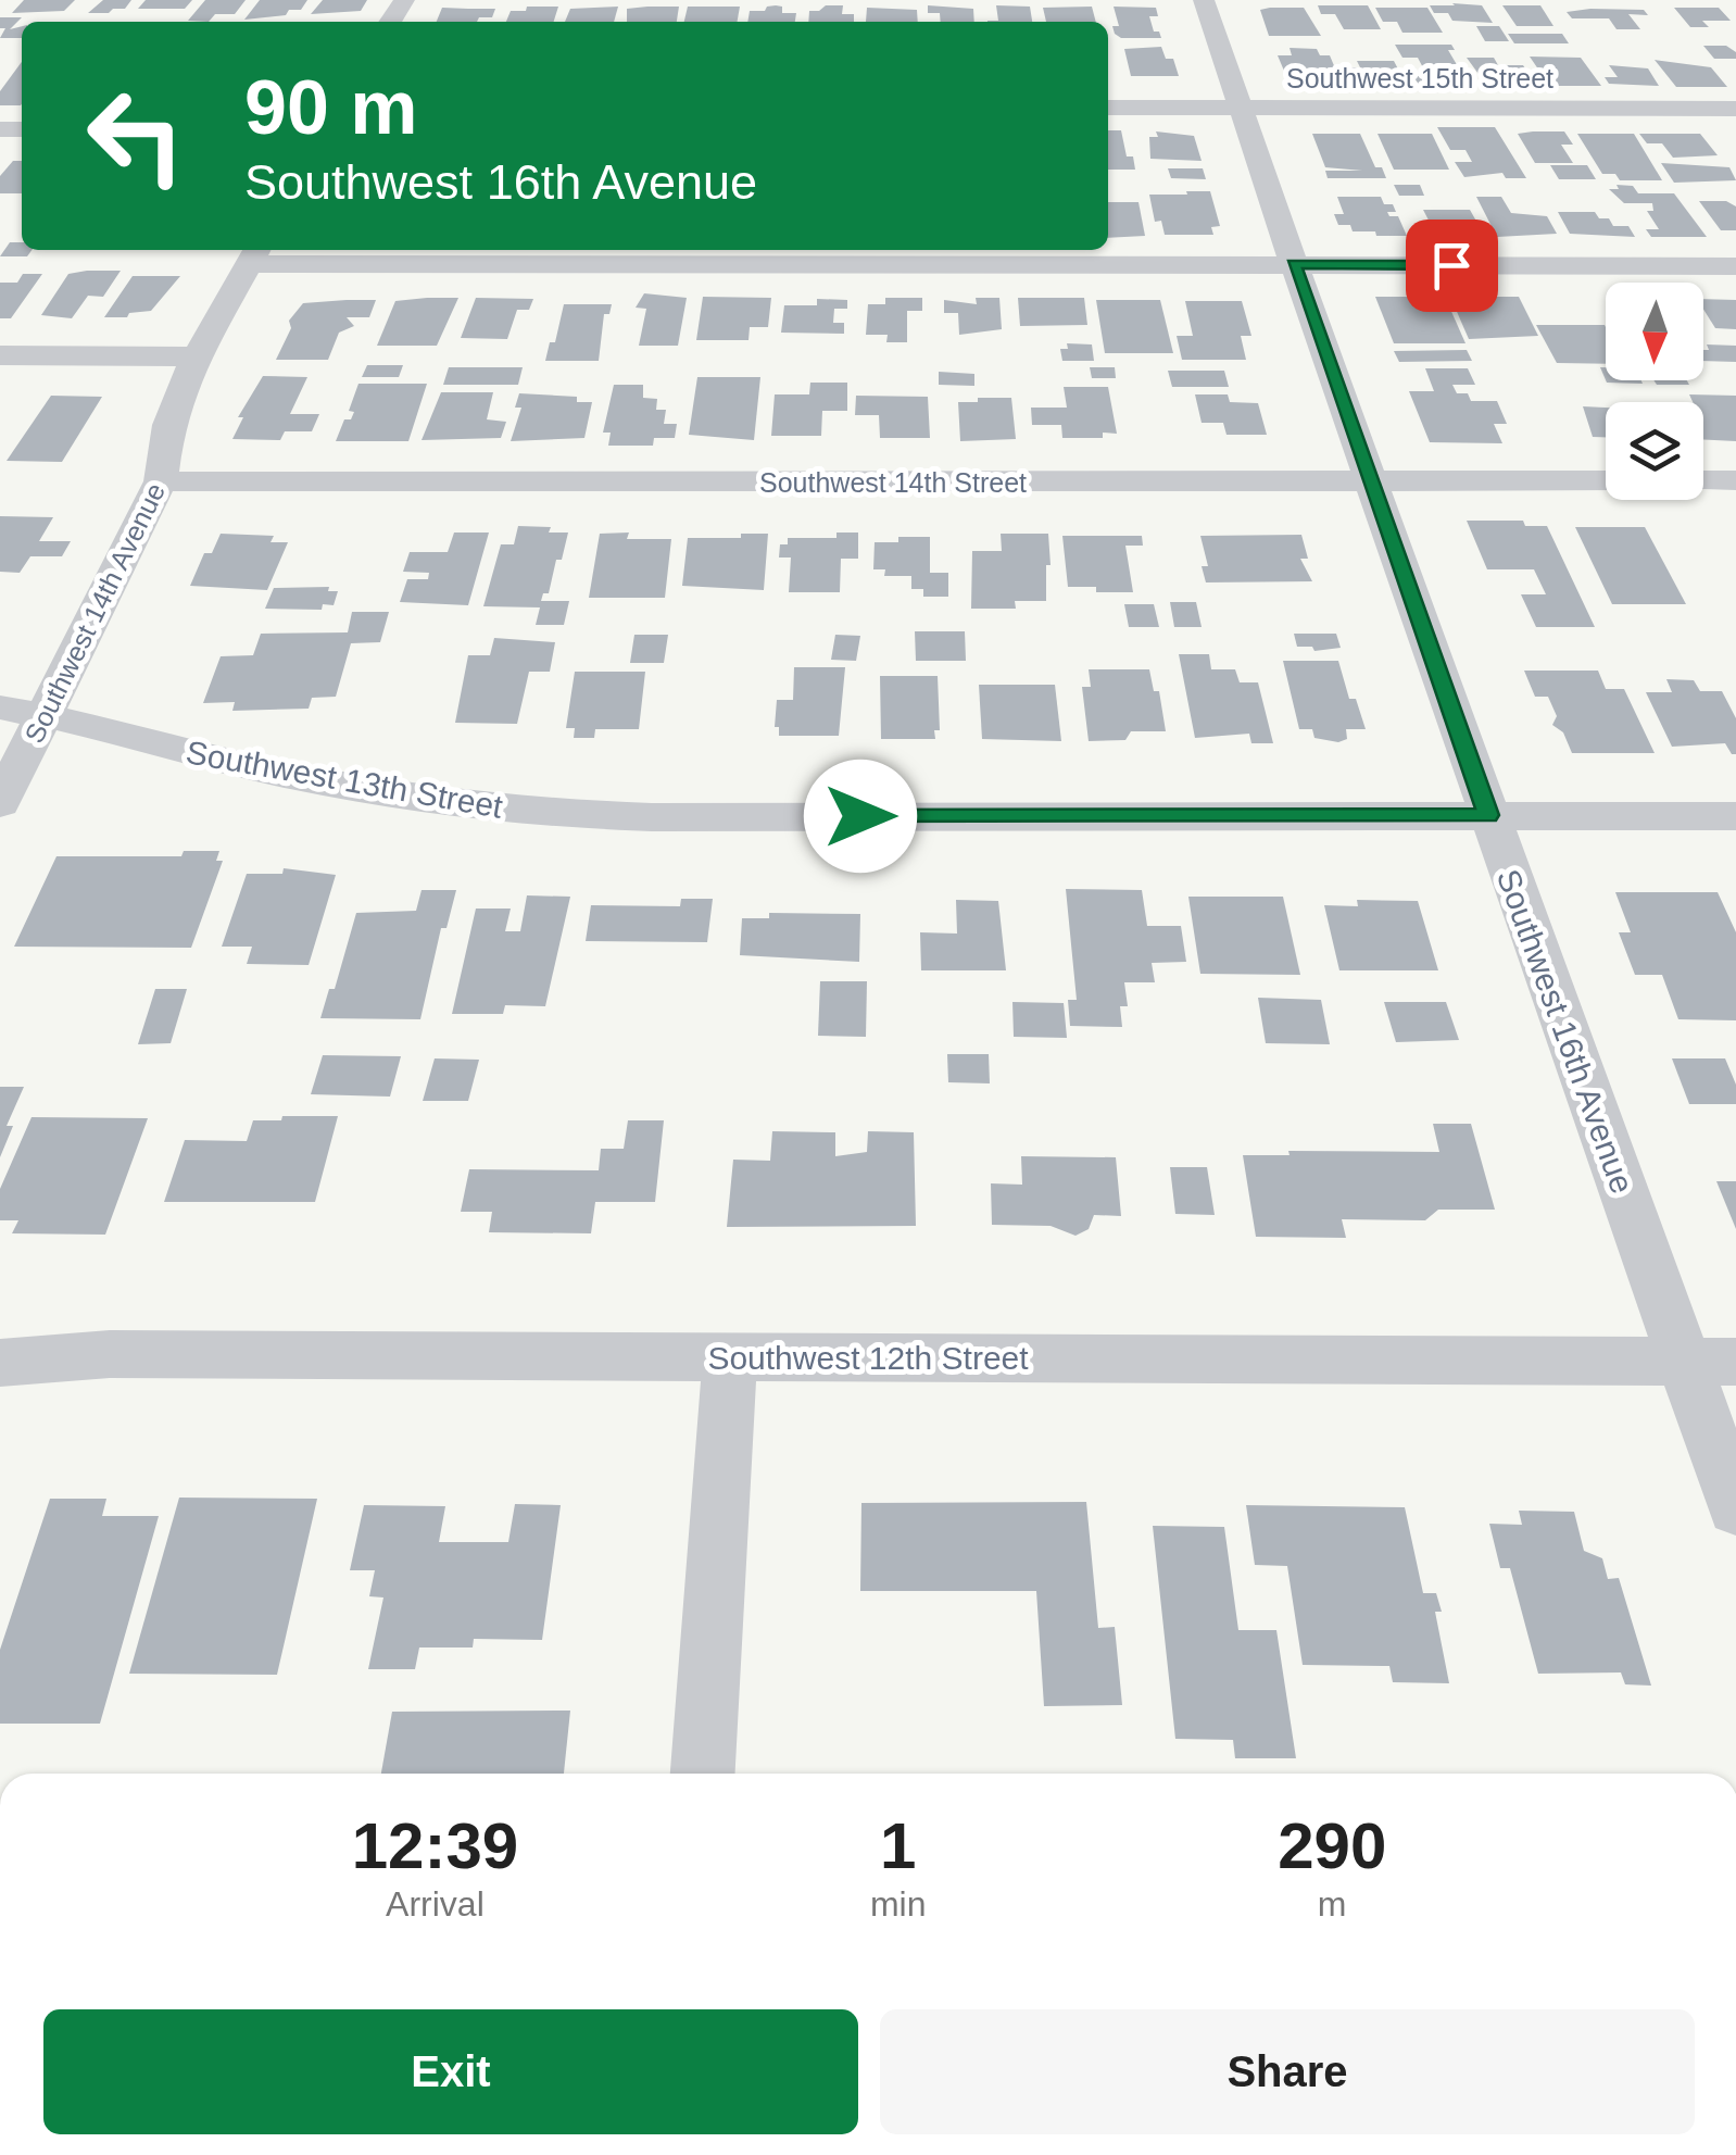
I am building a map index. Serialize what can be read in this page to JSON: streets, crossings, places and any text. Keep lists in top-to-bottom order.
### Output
{
  "streets": {
    "street": [
      "Southwest 15th Street",
      "Southwest 14th Street",
      "Southwest 14th Avenue",
      "Southwest 13th Street",
      "Southwest 16th Avenue",
      "Southwest 12th Street"
    ]
  },
  "crossings": [
    ["Southwest 15th Street", "Southwest 16th Avenue"],
    ["Southwest 14th Street", "Southwest 14th Avenue"],
    ["Southwest 14th Street", "Southwest 16th Avenue"],
    ["Southwest 14th Avenue", "Southwest 13th Street"],
    ["Southwest 13th Street", "Southwest 16th Avenue"],
    ["Southwest 16th Avenue", "Southwest 12th Street"]
  ],
  "north": "bottom",
  "page": {
    "turn": ["90 m", "Southwest 16th Avenue"],
    "eta": [
      "12:39",
      "Arrival",
      "1",
      "min",
      "290",
      "m"
    ],
    "buttons": ["Exit", "Share"]
  }
}
